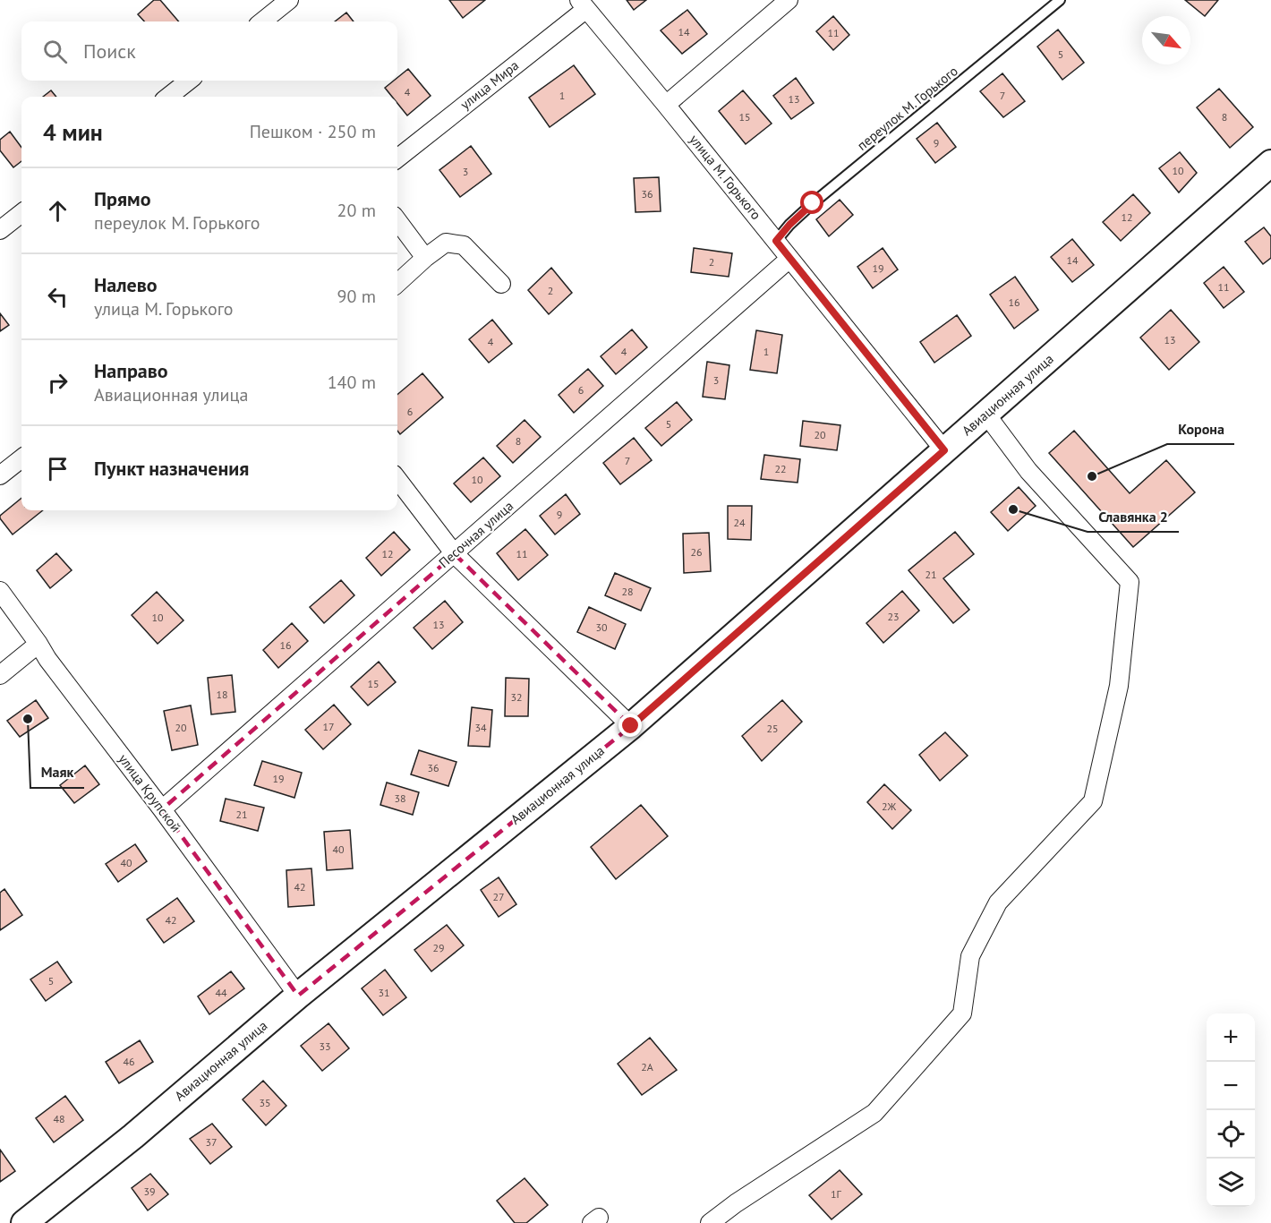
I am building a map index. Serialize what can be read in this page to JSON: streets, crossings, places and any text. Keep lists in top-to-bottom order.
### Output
{
  "streets": {
    "main road": ["Авиационная улица"],
    "street": [
      "улица Мира",
      "улица М. Горького",
      "Песочная улица",
      "улица Крупской"
    ],
    "lane": ["переулок М. Горького"]
  },
  "crossings": [
    ["улица Мира", "улица М. Горького"],
    ["переулок М. Горького", "улица М. Горького"],
    ["улица М. Горького", "Авиационная улица"],
    ["улица М. Горького", "Песочная улица"],
    ["Авиационная улица", "улица Крупской"],
    ["Песочная улица", "улица Крупской"]
  ],
  "places": ["Корона", "Славянка 2", "Маяк"],
  "house_numbers": [
    "14",
    "11",
    "5",
    "4",
    "1",
    "7",
    "13",
    "15",
    "8",
    "9",
    "10",
    "3",
    "36",
    "12",
    "14",
    "2",
    "19",
    "11",
    "2",
    "16",
    "13",
    "4",
    "4",
    "1",
    "3",
    "6",
    "6",
    "5",
    "20",
    "8",
    "7",
    "22",
    "10",
    "9",
    "24",
    "26",
    "12",
    "11",
    "21",
    "28",
    "23",
    "10",
    "13",
    "30",
    "16",
    "15",
    "18",
    "32",
    "17",
    "20",
    "34",
    "25",
    "36",
    "19",
    "38",
    "2Ж",
    "21",
    "40",
    "40",
    "42",
    "27",
    "42",
    "29",
    "5",
    "44",
    "31",
    "33",
    "46",
    "2А",
    "35",
    "48",
    "37",
    "39",
    "1Г"
  ],
  "north": "bottom right",
  "page": {
    "search": "Поиск",
    "heading": ["4 мин", "Пешком · 250 m"],
    "list": [
      ["Прямо", "переулок М. Горького", "20 m"],
      ["Налево", "улица М. Горького", "90 m"],
      ["Направо", "Авиационная улица", "140 m"],
      "Пункт назначения"
    ],
    "map_buttons": ["+", "−"]
  }
}
